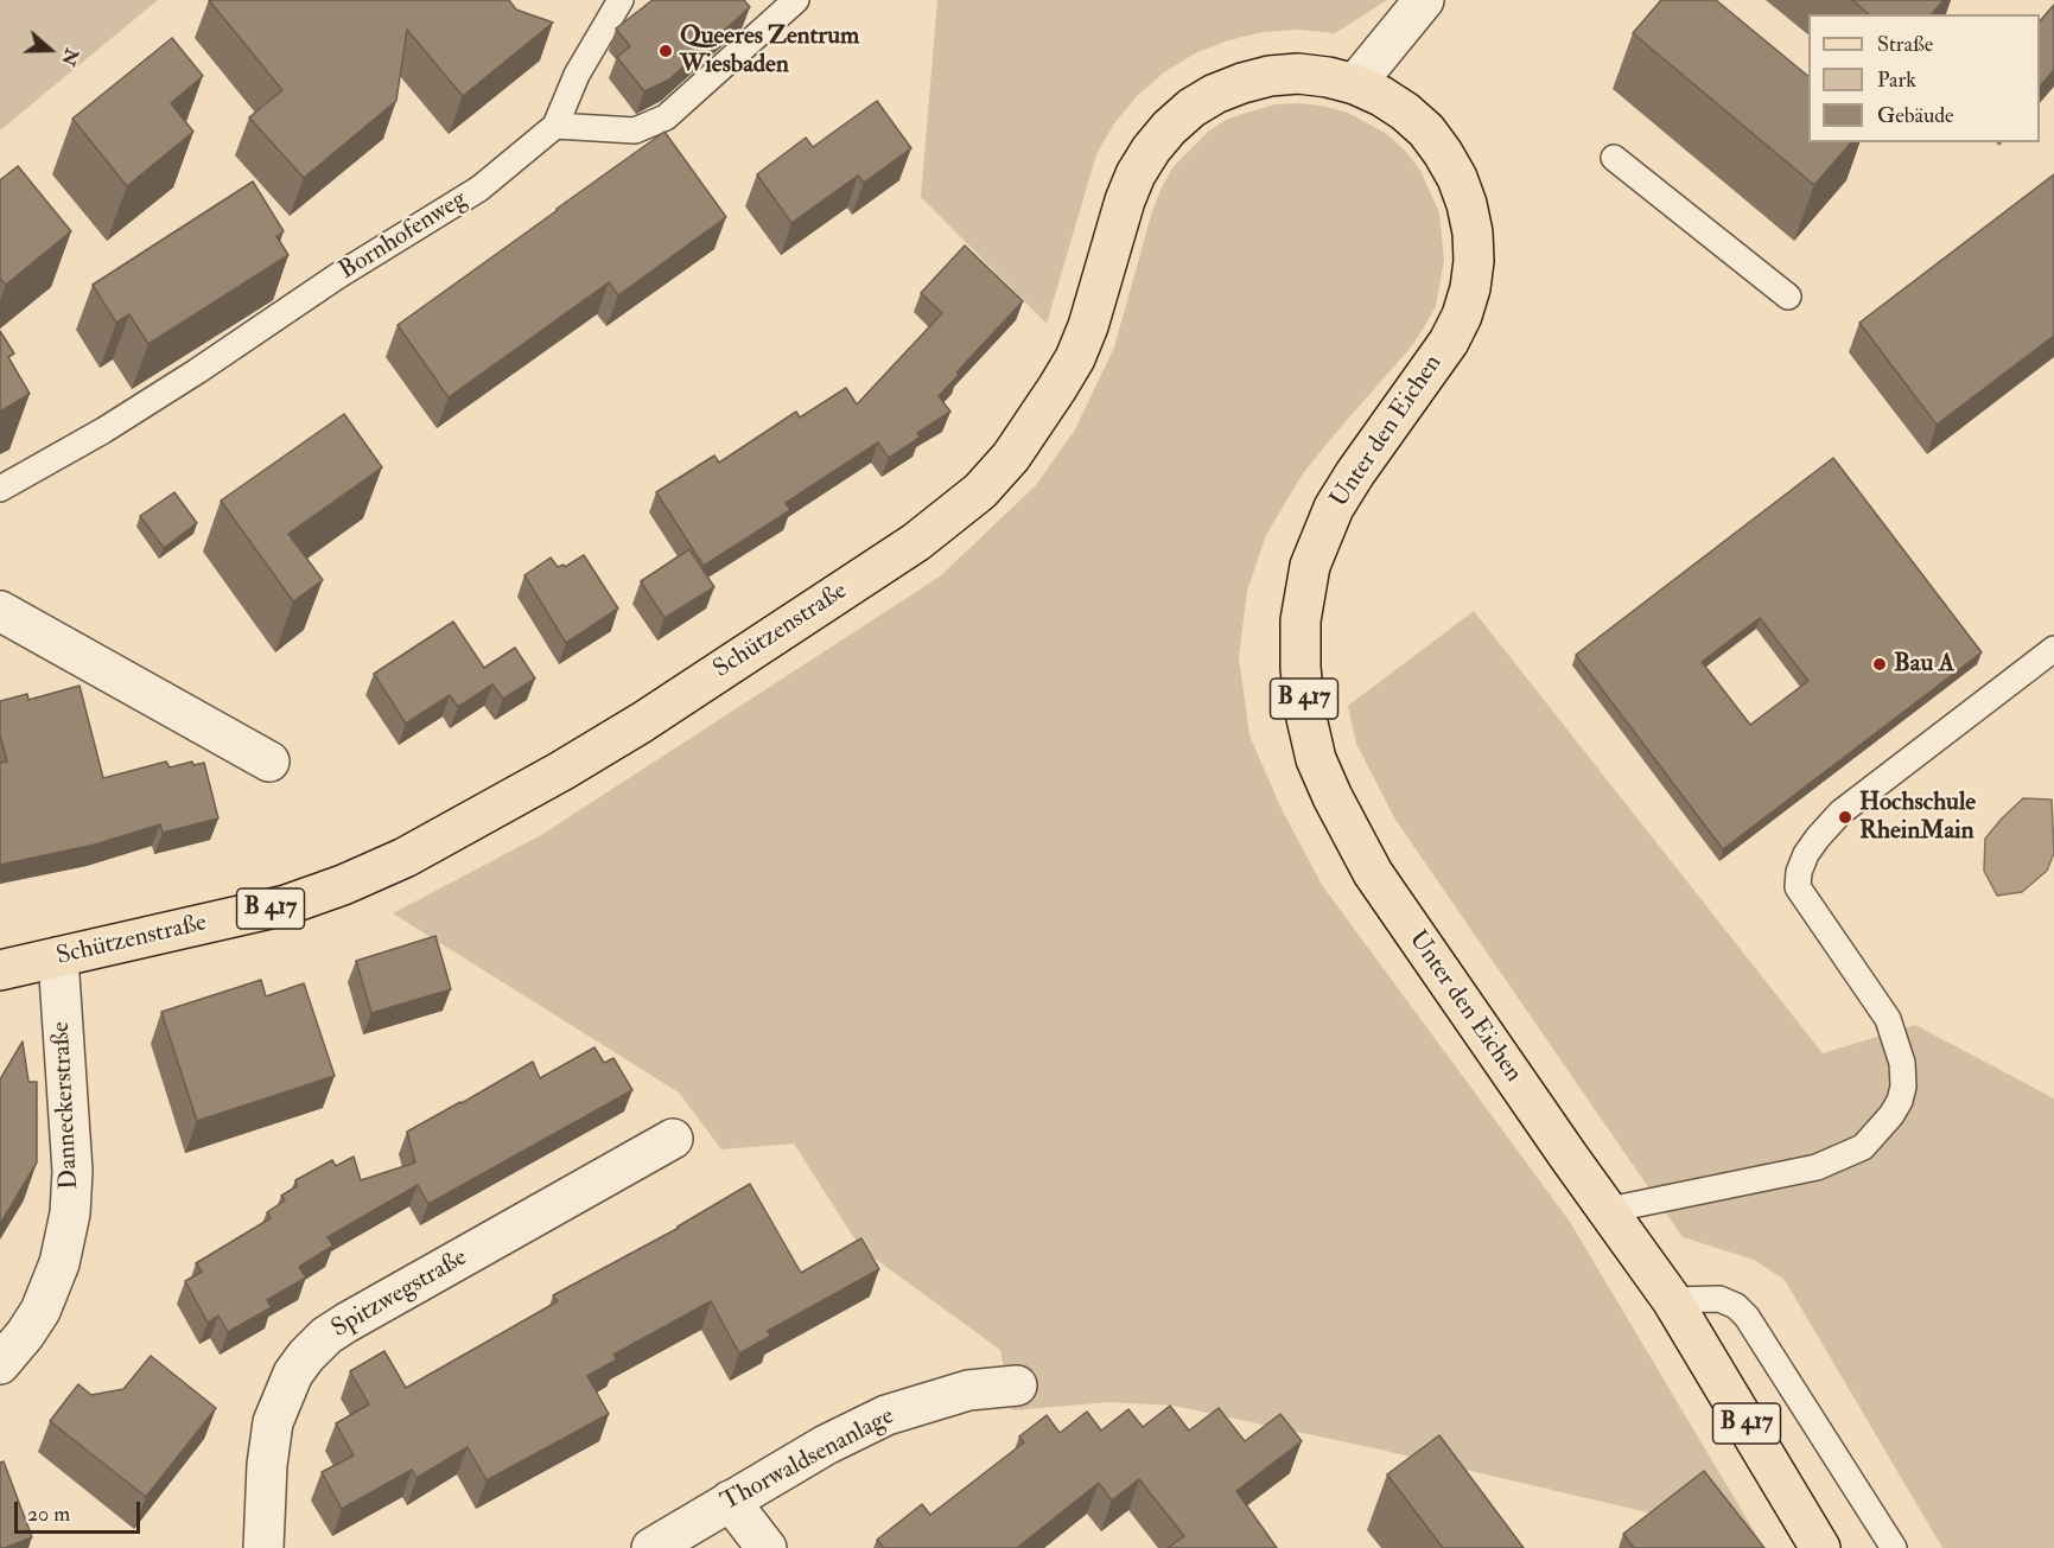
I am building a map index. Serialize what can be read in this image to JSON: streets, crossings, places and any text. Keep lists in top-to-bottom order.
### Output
{
  "streets": {
    "main road": ["Unter den Eichen", "Schützenstraße", "B 417"],
    "street": ["Danneckerstraße", "Spitzwegstraße", "Thorwaldsenanlage"],
    "lane": ["Bornhofenweg"]
  },
  "crossings": [
    ["Unter den Eichen", "Schützenstraße"],
    ["Schützenstraße", "Danneckerstraße"]
  ],
  "places": ["Queeres Zentrum Wiesbaden", "Bau A", "Hochschule RheinMain"],
  "legend": ["Straße", "Park", "Gebäude"],
  "scale_bar": "20 m",
  "north": "right"
}
